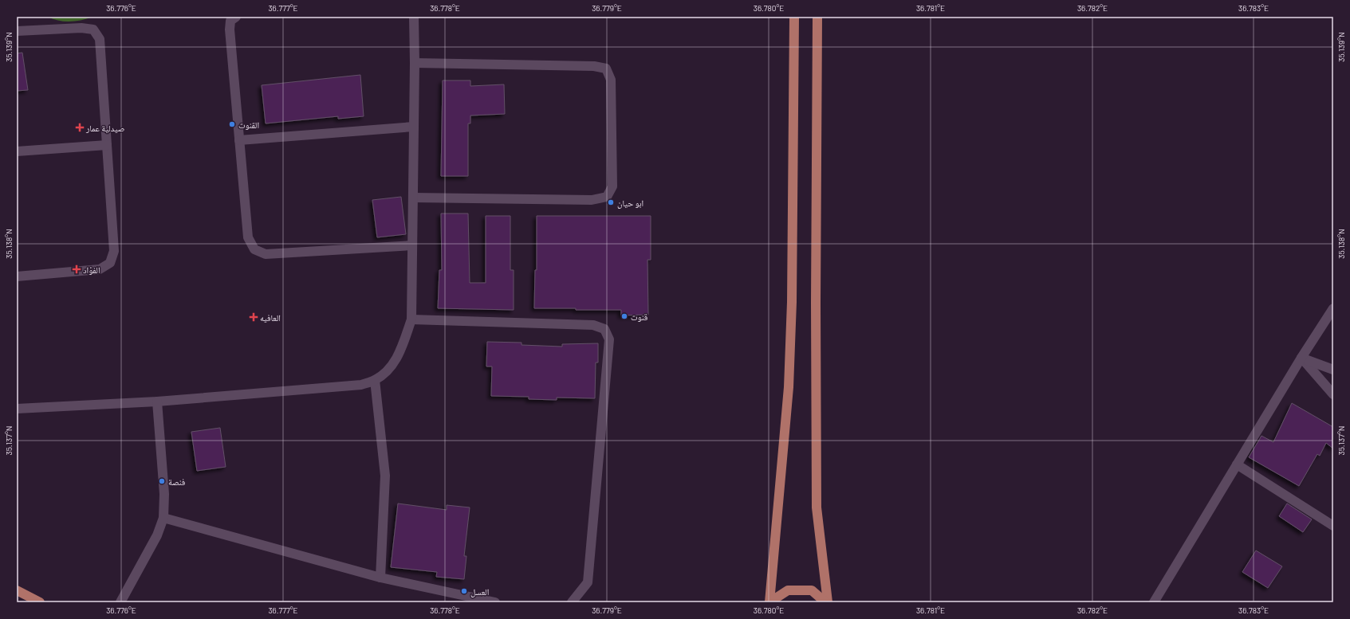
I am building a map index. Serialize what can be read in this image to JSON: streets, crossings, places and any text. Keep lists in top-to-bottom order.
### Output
{
  "places": {
    "other": [
      "القنوت",
      "ابو حيان",
      "قنوت",
      "فنصة",
      "العسل"
    ],
    "health": ["صيدلية عمار", "الفؤاد", "العافيه"]
  },
  "coordinates": [
    "36.776°E",
    "36.777°E",
    "36.778°E",
    "36.779°E",
    "36.780°E",
    "36.781°E",
    "36.782°E",
    "36.783°E",
    "35.139°N",
    "35.138°N",
    "35.137°N"
  ]
}
